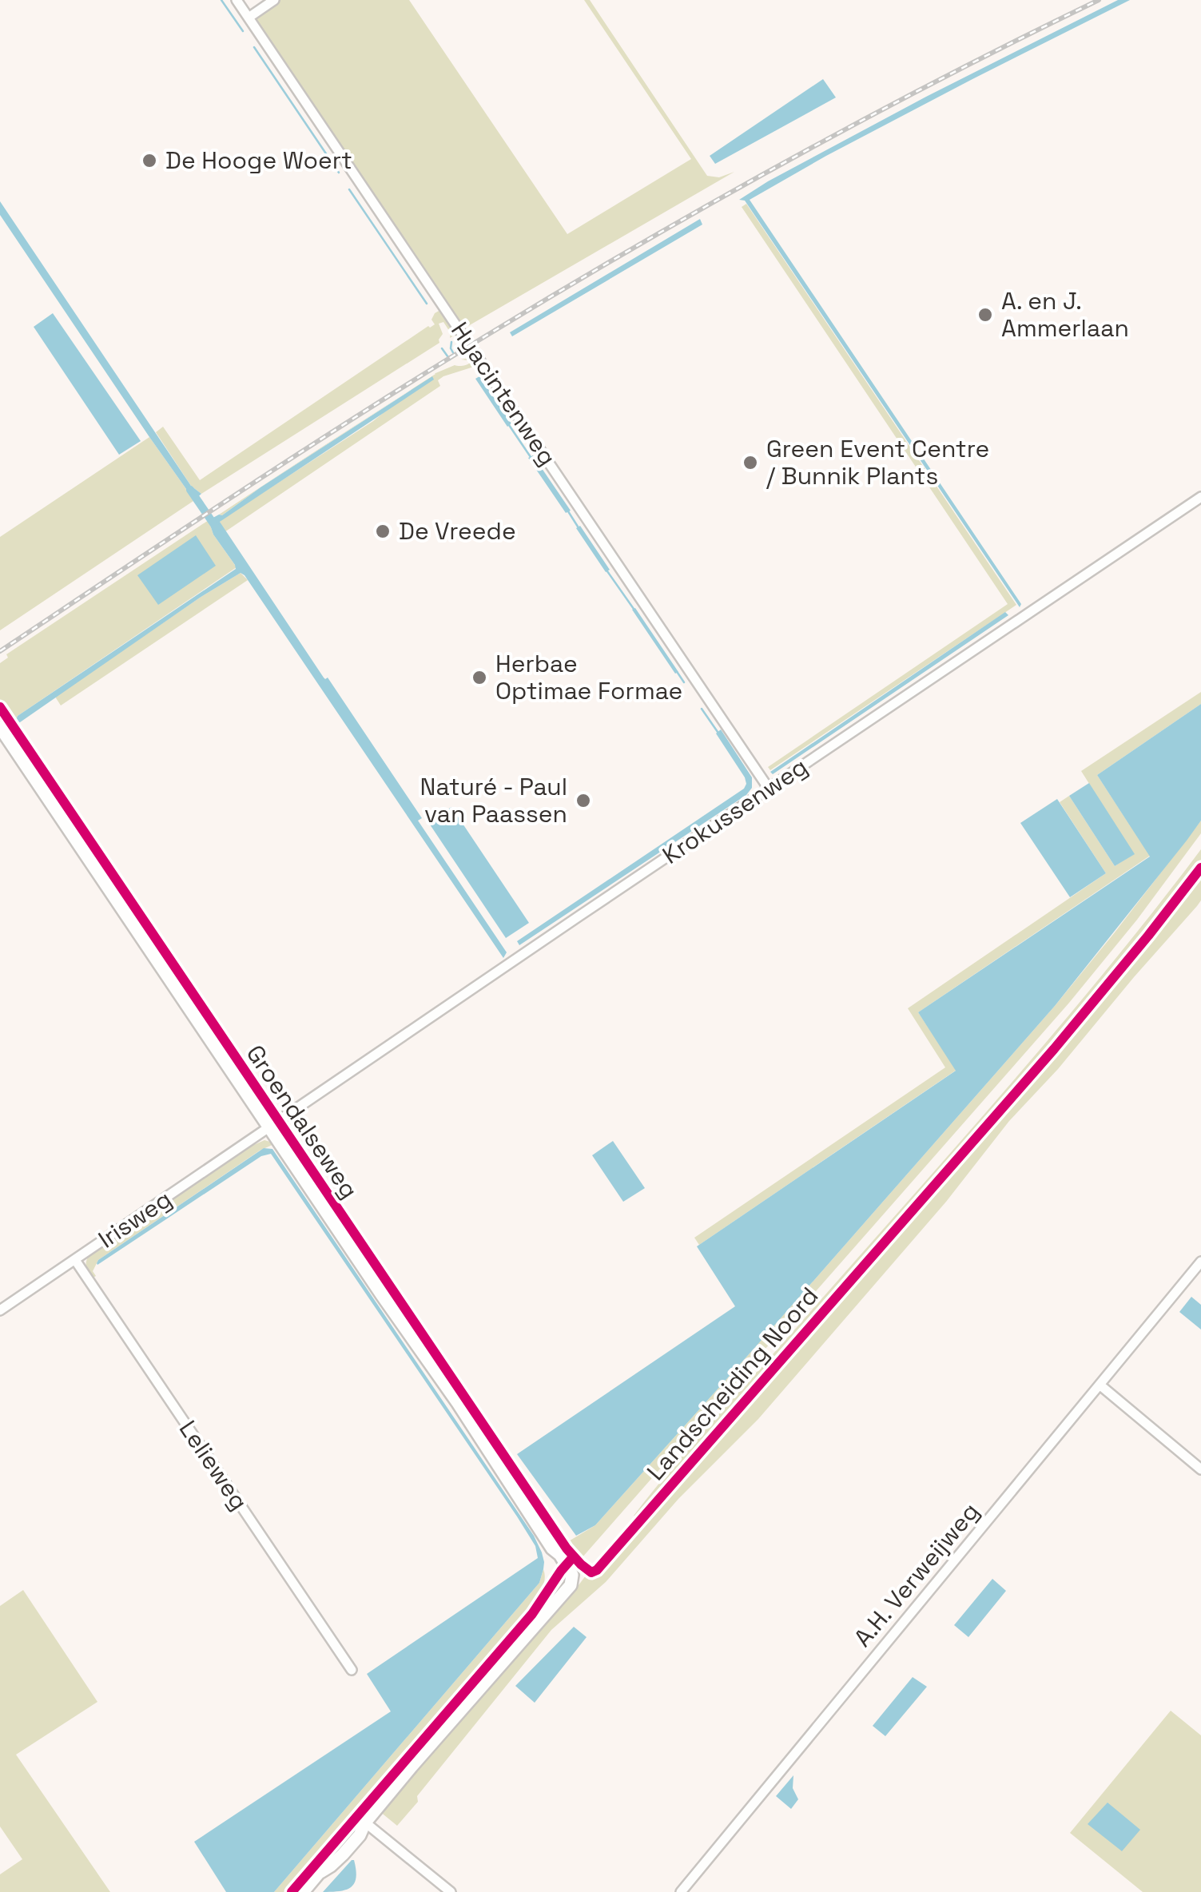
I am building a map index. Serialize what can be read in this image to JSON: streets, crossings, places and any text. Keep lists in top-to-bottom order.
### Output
{
  "streets": {
    "street": [
      "Hyacintenweg",
      "Krokussenweg",
      "Groendalseweg",
      "Irisweg",
      "Lelieweg",
      "A.H. Verweijweg"
    ],
    "cycle path": ["Landscheiding Noord"]
  },
  "crossings": [
    ["Hyacintenweg", "Krokussenweg"],
    ["Krokussenweg", "Groendalseweg"],
    ["Krokussenweg", "Irisweg"],
    ["Groendalseweg", "Irisweg"],
    ["Irisweg", "Lelieweg"]
  ],
  "places": [
    "De Hooge Woert",
    "A. en J. Ammerlaan",
    "Green Event Centre / Bunnik Plants",
    "De Vreede",
    "Herbae Optimae Formae",
    "Naturé - Paul van Paassen"
  ]
}
